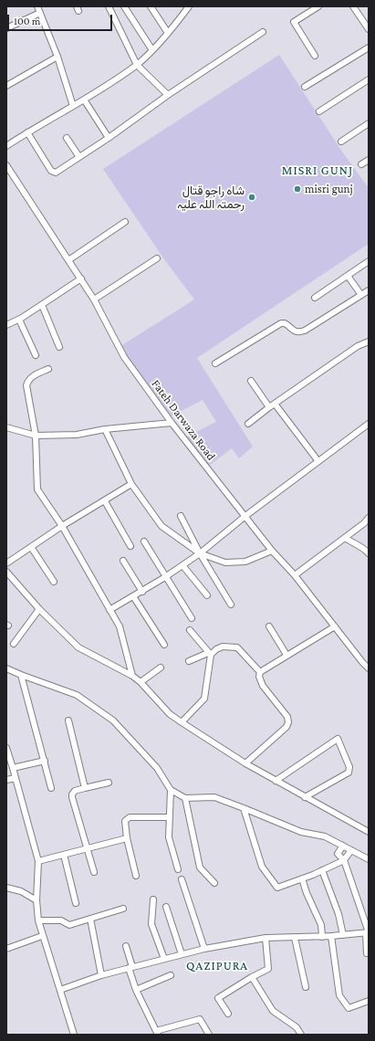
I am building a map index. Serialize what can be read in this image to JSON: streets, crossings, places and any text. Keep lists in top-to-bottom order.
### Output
{
  "streets": {
    "street": ["Fateh Darwaza Road"]
  },
  "districts": ["MISRI GUNJ", "QAZIPURA"],
  "places": ["misri gunj", "شاہ راجو قتال رحمتہ اللہ علیہ"],
  "scale_bar": "100 m"
}
